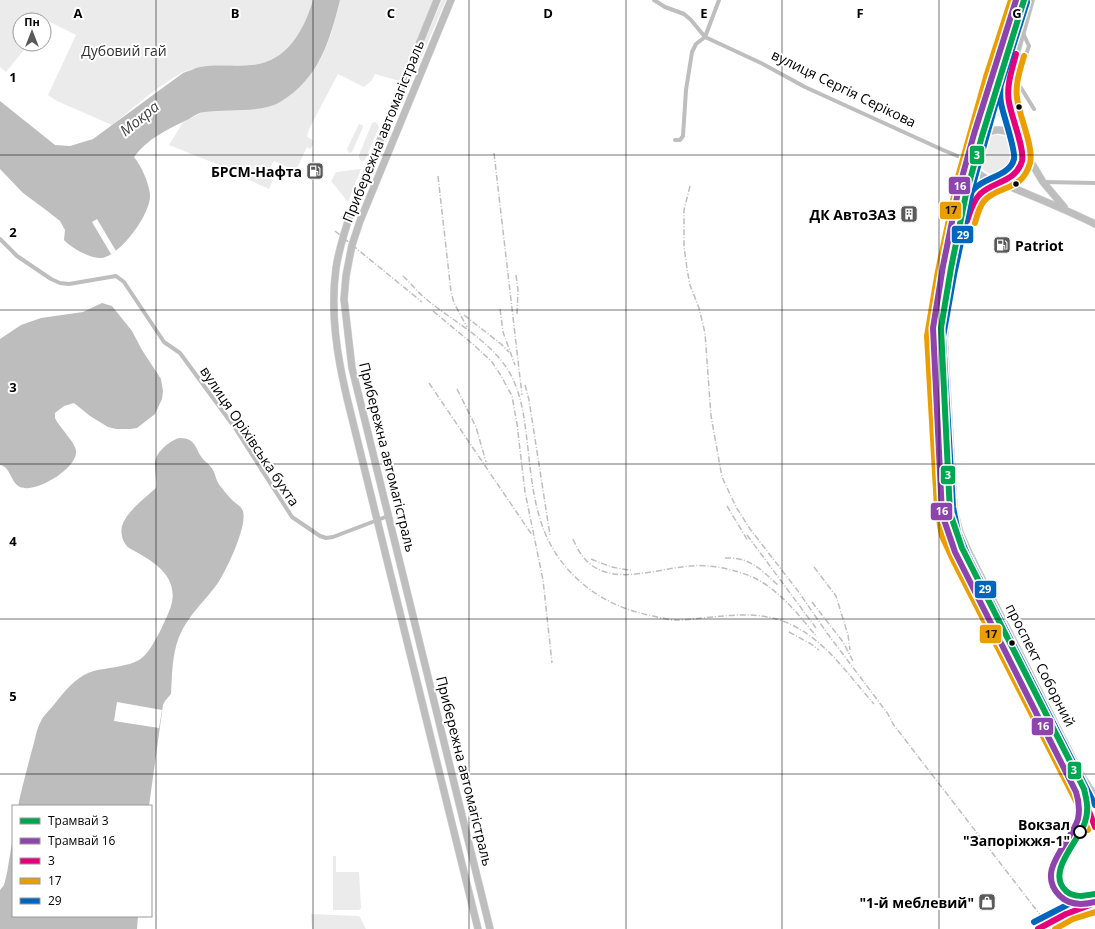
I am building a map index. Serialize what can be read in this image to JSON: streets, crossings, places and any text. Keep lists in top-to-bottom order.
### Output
{
  "streets": {
    "main road": ["Прибережна автомагістраль", "проспект Соборний"],
    "street": ["вулиця Сергія Серікова", "вулиця Оріхівська бухта"]
  },
  "crossings": [
    ["вулиця Сергія Серікова", "проспект Соборний"],
    ["Прибережна автомагістраль", "вулиця Оріхівська бухта"]
  ],
  "water": ["Мокра"],
  "parks": ["Дубовий гай"],
  "places": {
    "fuel station": ["БРСМ-Нафта", "Patriot"],
    "building": ["ДК АвтоЗАЗ"],
    "other": ["Вокзал \"Запоріжжя-1\""],
    "shop": ["\"1-й меблевий\""]
  },
  "lines": [
    "tram line 3",
    "tram line 16",
    "transit line 3",
    "transit line 17",
    "transit line 29"
  ],
  "legend": [
    "Трамвай 3",
    "Трамвай 16",
    "3",
    "17",
    "29"
  ],
  "north": "top",
  "grid": {
    "columns": [
      "A",
      "B",
      "C",
      "D",
      "E",
      "F",
      "G"
    ],
    "rows": [
      "1",
      "2",
      "3",
      "4",
      "5"
    ]
  }
}
